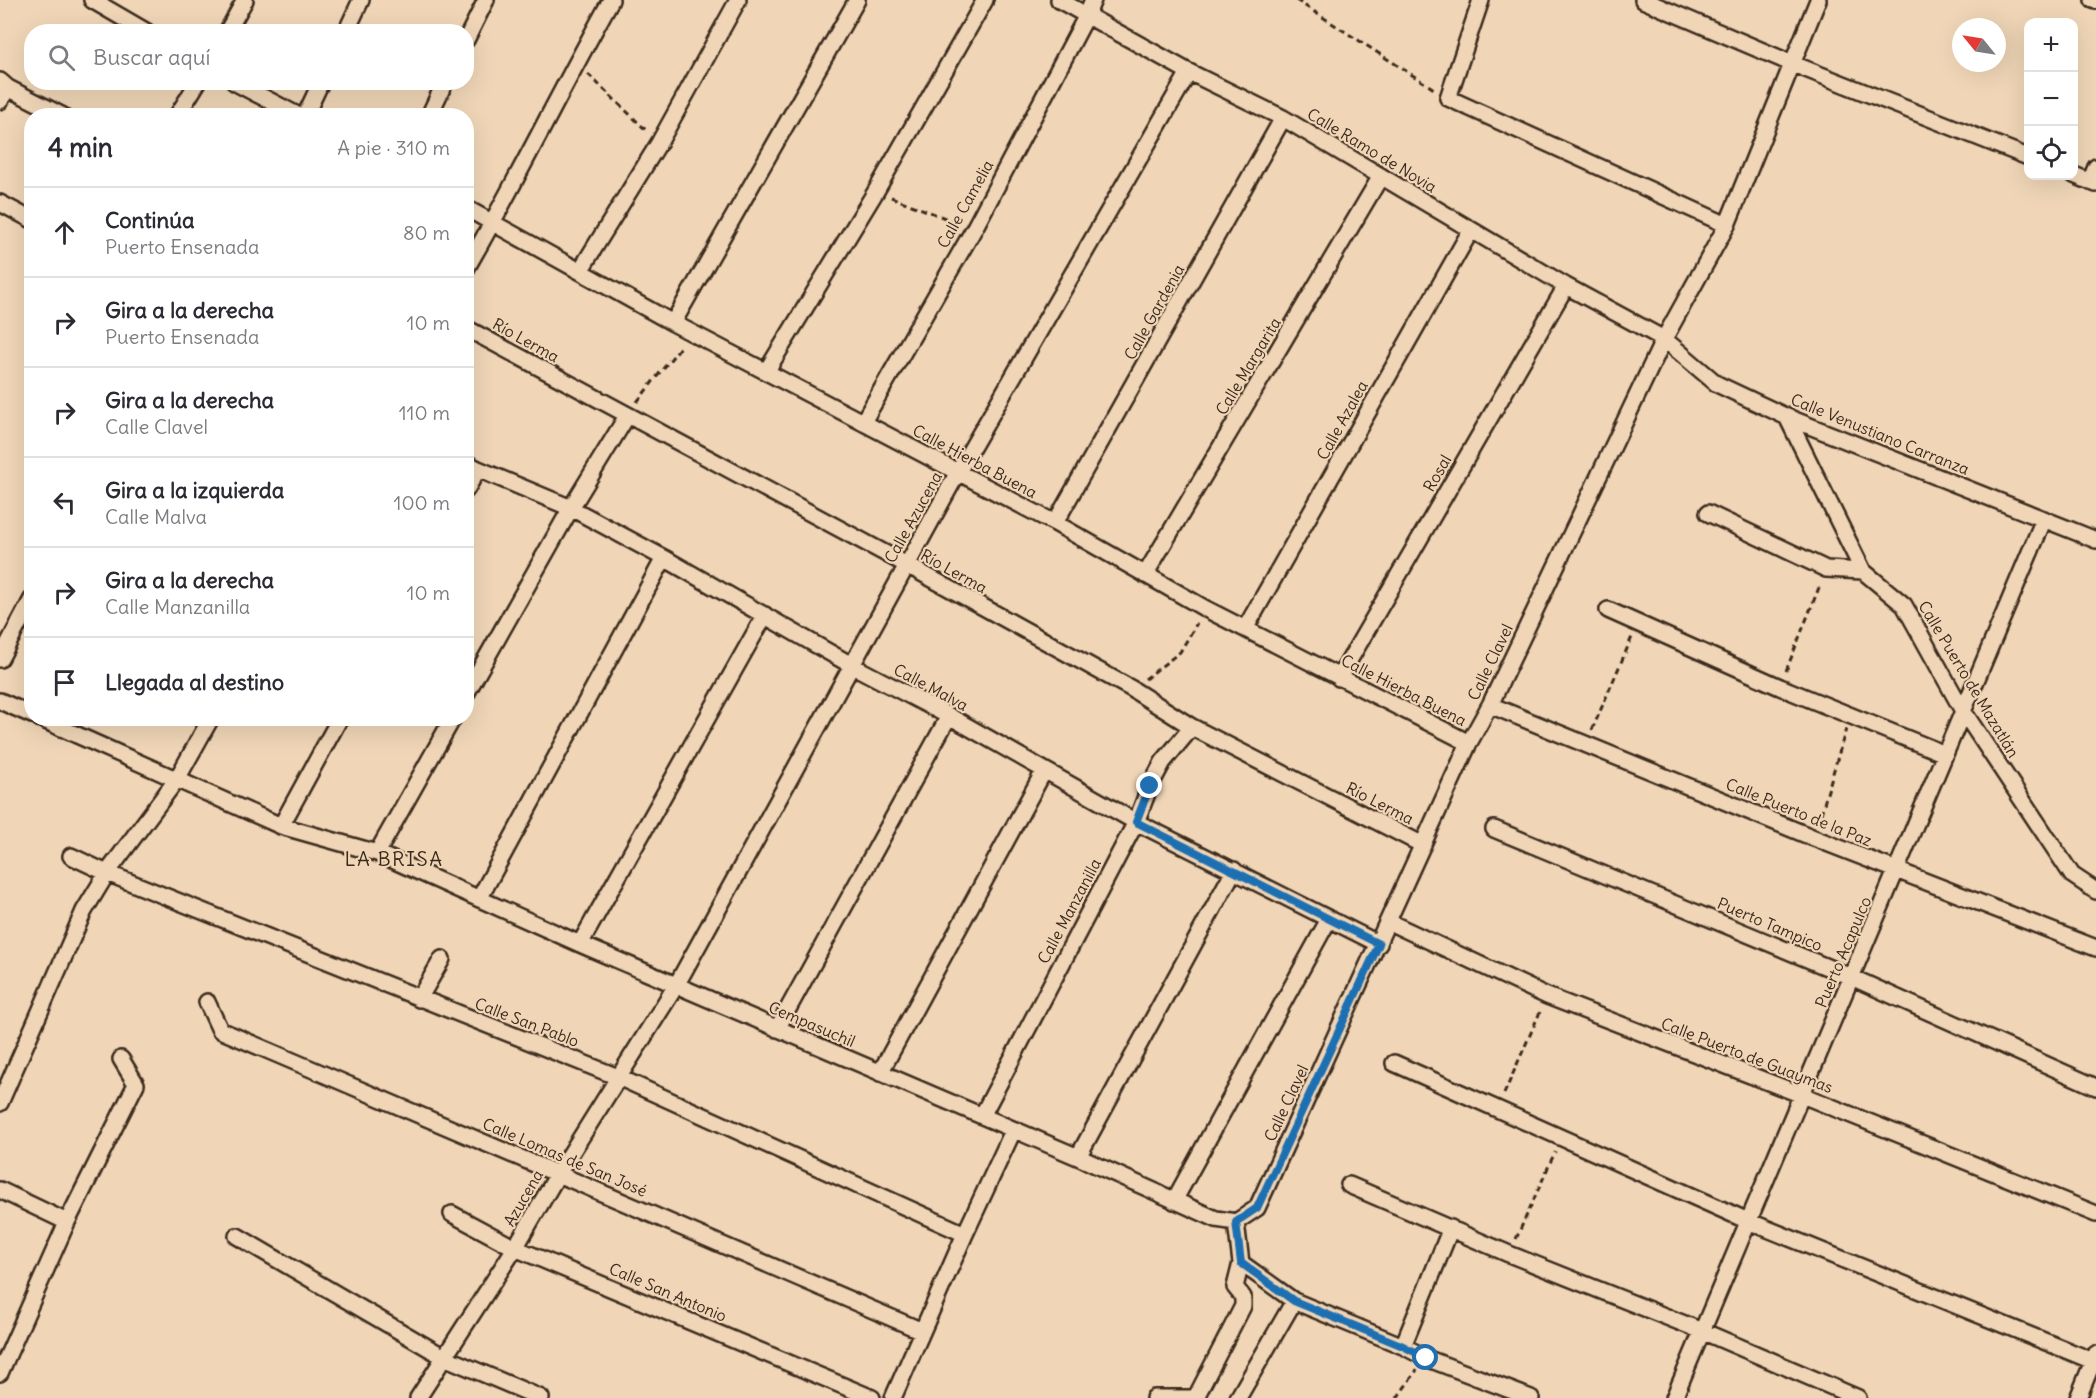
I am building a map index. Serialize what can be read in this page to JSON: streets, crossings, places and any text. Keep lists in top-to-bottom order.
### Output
{
  "streets": {
    "street": [
      "Calle Ramo de Novia",
      "Calle Camelia",
      "Calle Gardenia",
      "Río Lerma",
      "Calle Margarita",
      "Calle Azalea",
      "Calle Venustiano Carranza",
      "Calle Hierba Buena",
      "Rosal",
      "Calle Azucena",
      "Calle Clavel",
      "Calle Puerto de Mazatlán",
      "Calle Malva",
      "Calle Puerto de la Paz",
      "Calle Manzanilla",
      "Puerto Tampico",
      "Puerto Acapulco",
      "Calle San Pablo",
      "Cempasuchil",
      "Calle Puerto de Guaymas",
      "Calle Lomas de San José",
      "Azucena",
      "Calle San Antonio"
    ]
  },
  "crossings": [
    ["Calle Ramo de Novia", "Calle Camelia"],
    ["Calle Ramo de Novia", "Calle Gardenia"],
    ["Calle Ramo de Novia", "Calle Margarita"],
    ["Calle Ramo de Novia", "Calle Azalea"],
    ["Calle Ramo de Novia", "Calle Venustiano Carranza"],
    ["Calle Ramo de Novia", "Rosal"],
    ["Calle Ramo de Novia", "Calle Azucena"],
    ["Calle Ramo de Novia", "Calle Clavel"],
    ["Calle Camelia", "Calle Hierba Buena"],
    ["Calle Gardenia", "Calle Hierba Buena"],
    ["Río Lerma", "Calle Azucena"],
    ["Río Lerma", "Calle Clavel"],
    ["Río Lerma", "Calle Manzanilla"],
    ["Calle Margarita", "Calle Hierba Buena"],
    ["Calle Azalea", "Calle Hierba Buena"],
    ["Calle Venustiano Carranza", "Calle Clavel"],
    ["Calle Venustiano Carranza", "Calle Puerto de Mazatlán"],
    ["Calle Venustiano Carranza", "Puerto Acapulco"],
    ["Calle Hierba Buena", "Rosal"],
    ["Calle Hierba Buena", "Calle Azucena"],
    ["Calle Hierba Buena", "Calle Clavel"],
    ["Calle Azucena", "Calle Malva"],
    ["Calle Azucena", "Cempasuchil"],
    ["Calle Azucena", "Azucena"],
    ["Calle Clavel", "Calle Malva"],
    ["Calle Clavel", "Calle Puerto de la Paz"],
    ["Calle Clavel", "Cempasuchil"],
    ["Calle Clavel", "Calle Puerto de Guaymas"],
    ["Calle Puerto de Mazatlán", "Puerto Acapulco"],
    ["Calle Malva", "Calle Manzanilla"],
    ["Calle Puerto de la Paz", "Puerto Acapulco"],
    ["Calle Manzanilla", "Cempasuchil"],
    ["Puerto Tampico", "Puerto Acapulco"],
    ["Puerto Acapulco", "Calle Puerto de Guaymas"],
    ["Calle San Pablo", "Azucena"],
    ["Cempasuchil", "Azucena"],
    ["Calle Lomas de San José", "Azucena"],
    ["Azucena", "Calle San Antonio"]
  ],
  "districts": ["LA BRISA"],
  "north": "top left",
  "page": {
    "map_buttons": ["+", "−"],
    "search": "Buscar aquí",
    "heading": ["4 min", "A pie · 310 m"],
    "list": [
      ["Continúa", "Puerto Ensenada", "80 m"],
      ["Gira a la derecha", "Puerto Ensenada", "10 m"],
      ["Gira a la derecha", "Calle Clavel", "110 m"],
      ["Gira a la izquierda", "Calle Malva", "100 m"],
      ["Gira a la derecha", "Calle Manzanilla", "10 m"],
      "Llegada al destino"
    ]
  }
}
